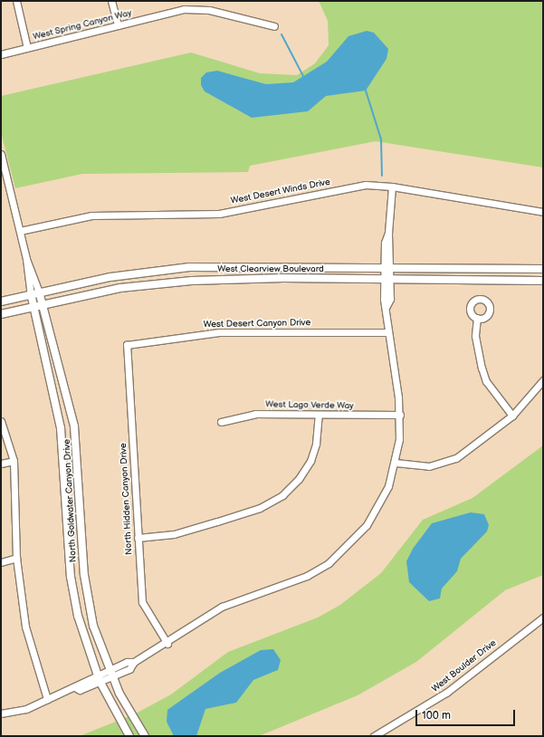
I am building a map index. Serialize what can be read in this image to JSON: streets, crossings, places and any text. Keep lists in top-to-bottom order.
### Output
{
  "streets": {
    "street": [
      "West Spring Canyon Way",
      "West Desert Winds Drive",
      "West Clearview Boulevard",
      "West Desert Canyon Drive",
      "West Lago Verde Way",
      "North Hidden Canyon Drive",
      "North Goldwater Canyon Drive",
      "West Boulder Drive"
    ]
  },
  "crossings": [
    ["West Desert Winds Drive", "North Goldwater Canyon Drive"],
    ["West Clearview Boulevard", "North Goldwater Canyon Drive"],
    ["West Desert Canyon Drive", "North Hidden Canyon Drive"]
  ],
  "scale_bar": "100 m"
}
